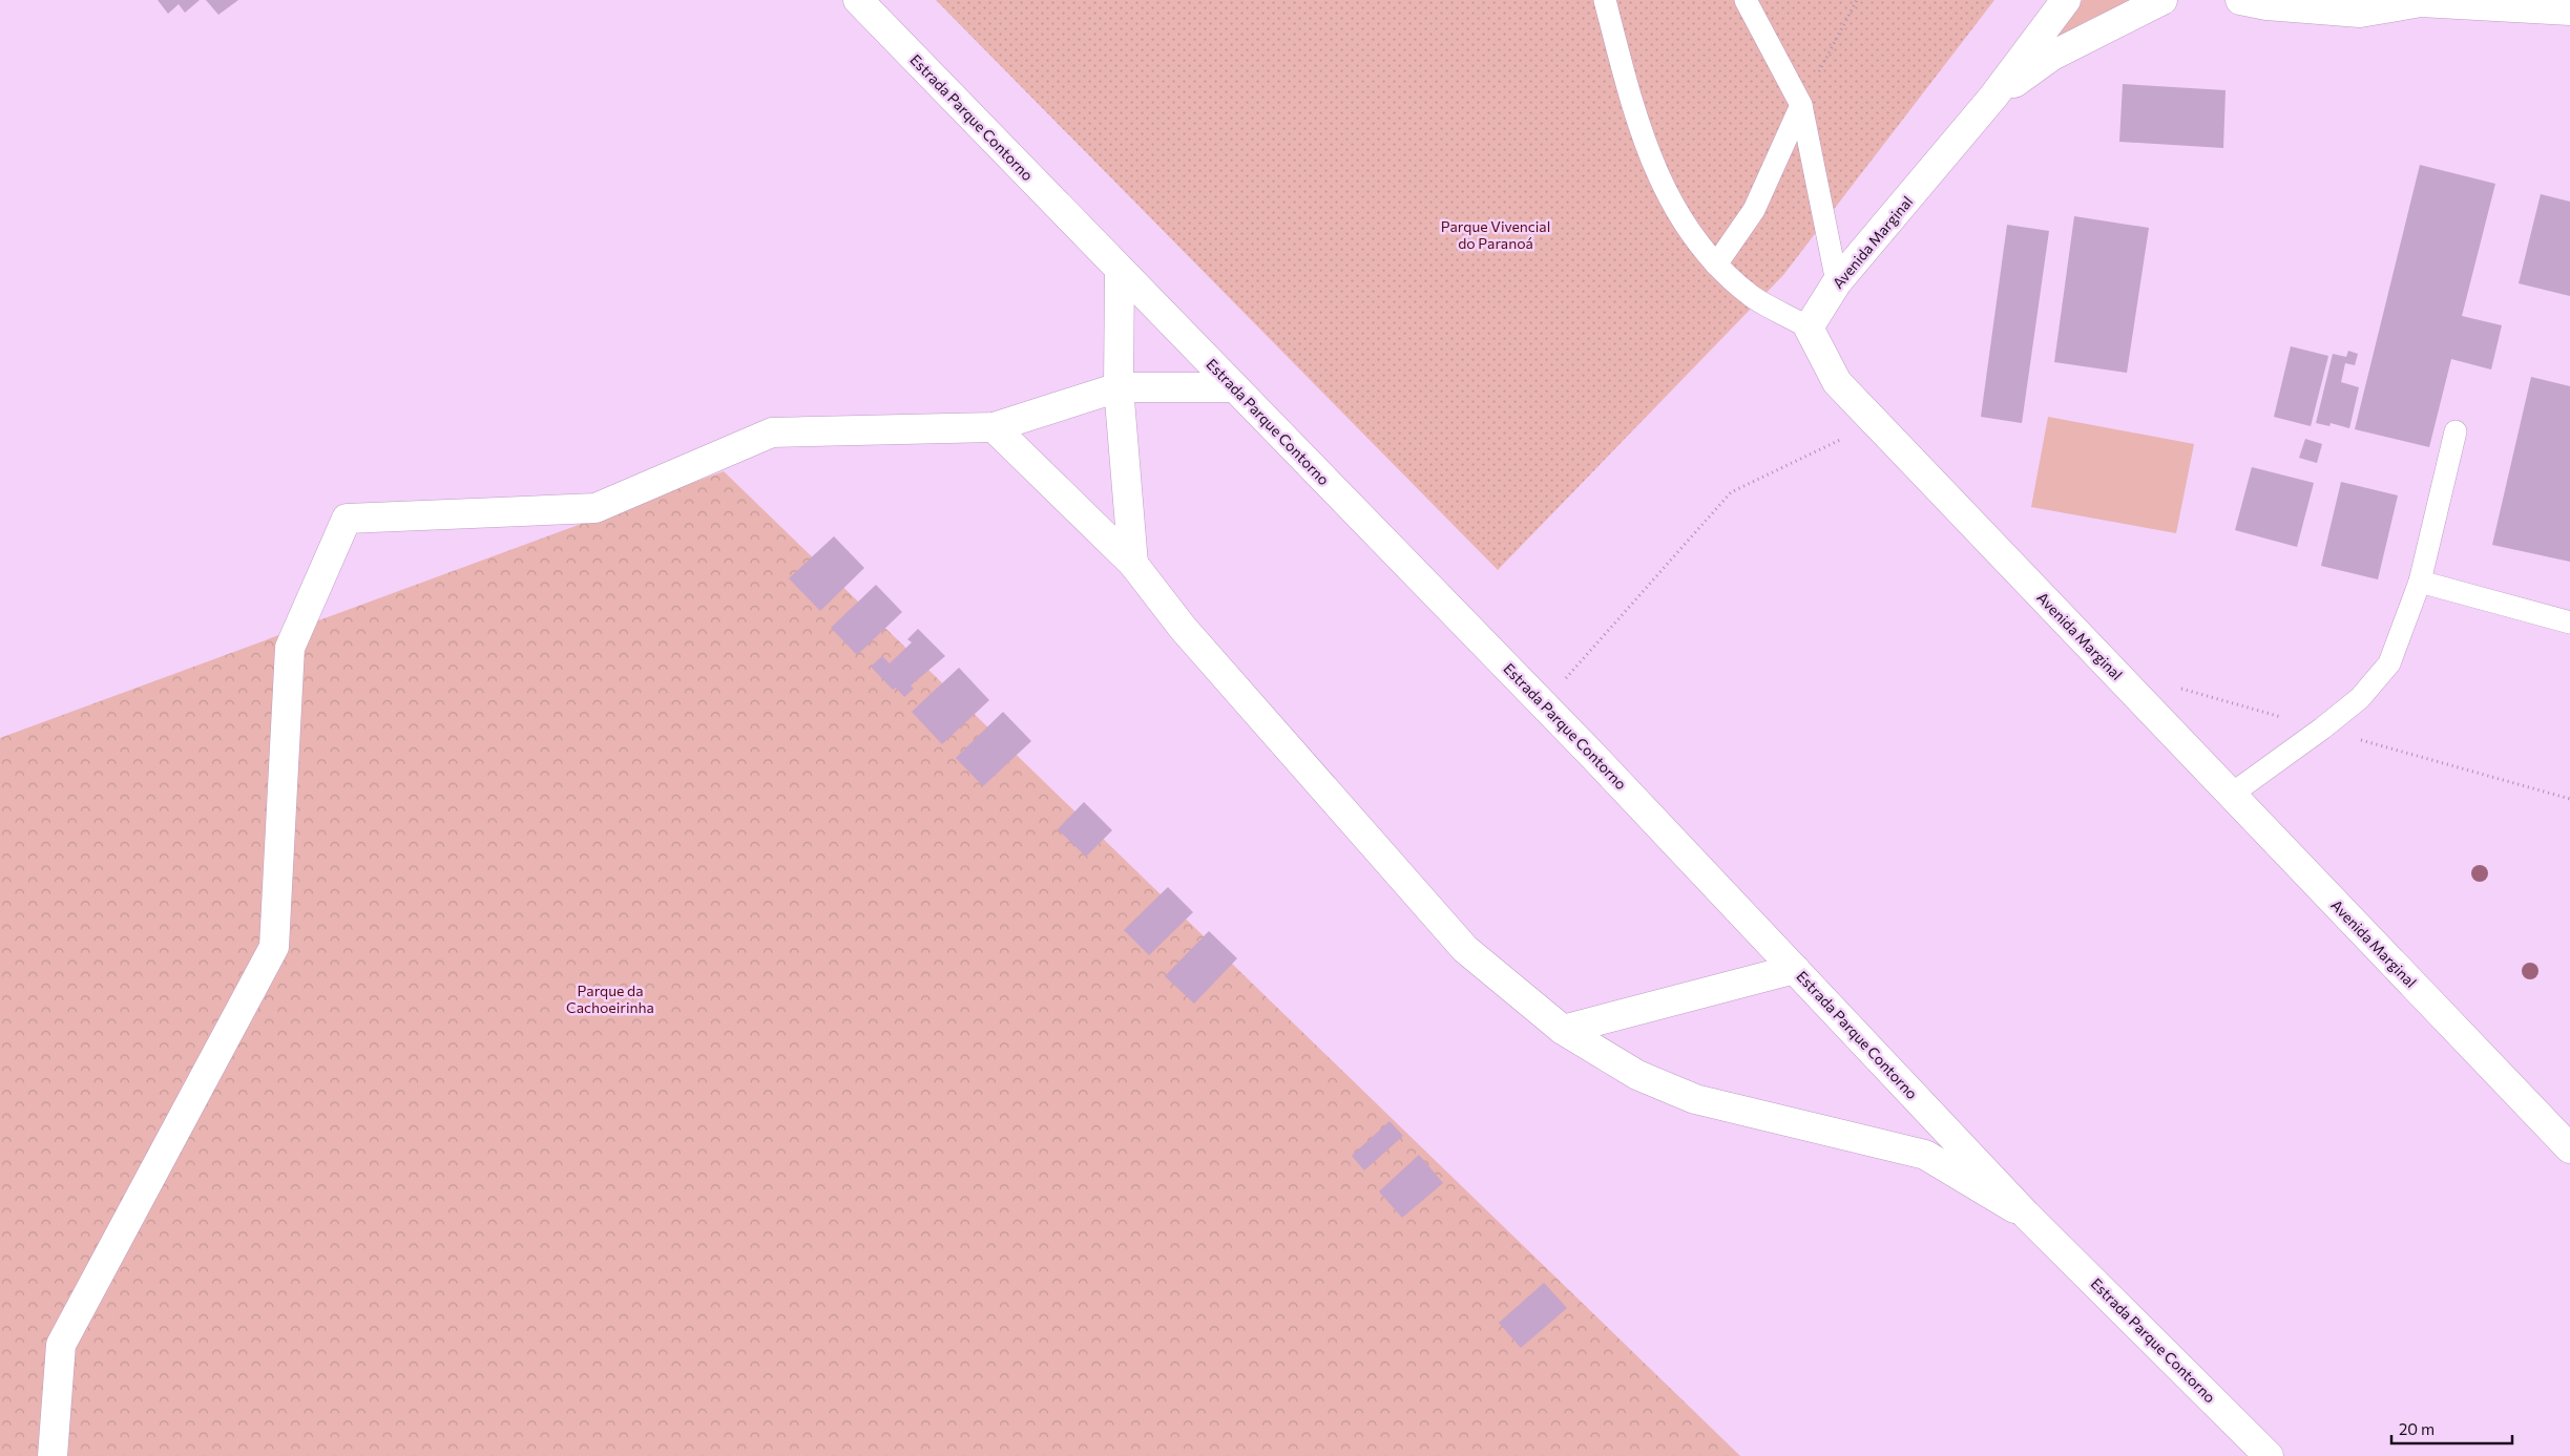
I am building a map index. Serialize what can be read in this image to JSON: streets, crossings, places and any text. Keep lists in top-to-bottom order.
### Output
{
  "streets": {
    "street": ["Estrada Parque Contorno", "Avenida Marginal"]
  },
  "parks": ["Parque Vivencial do Paranoá", "Parque da Cachoeirinha"],
  "scale_bar": "20 m"
}
